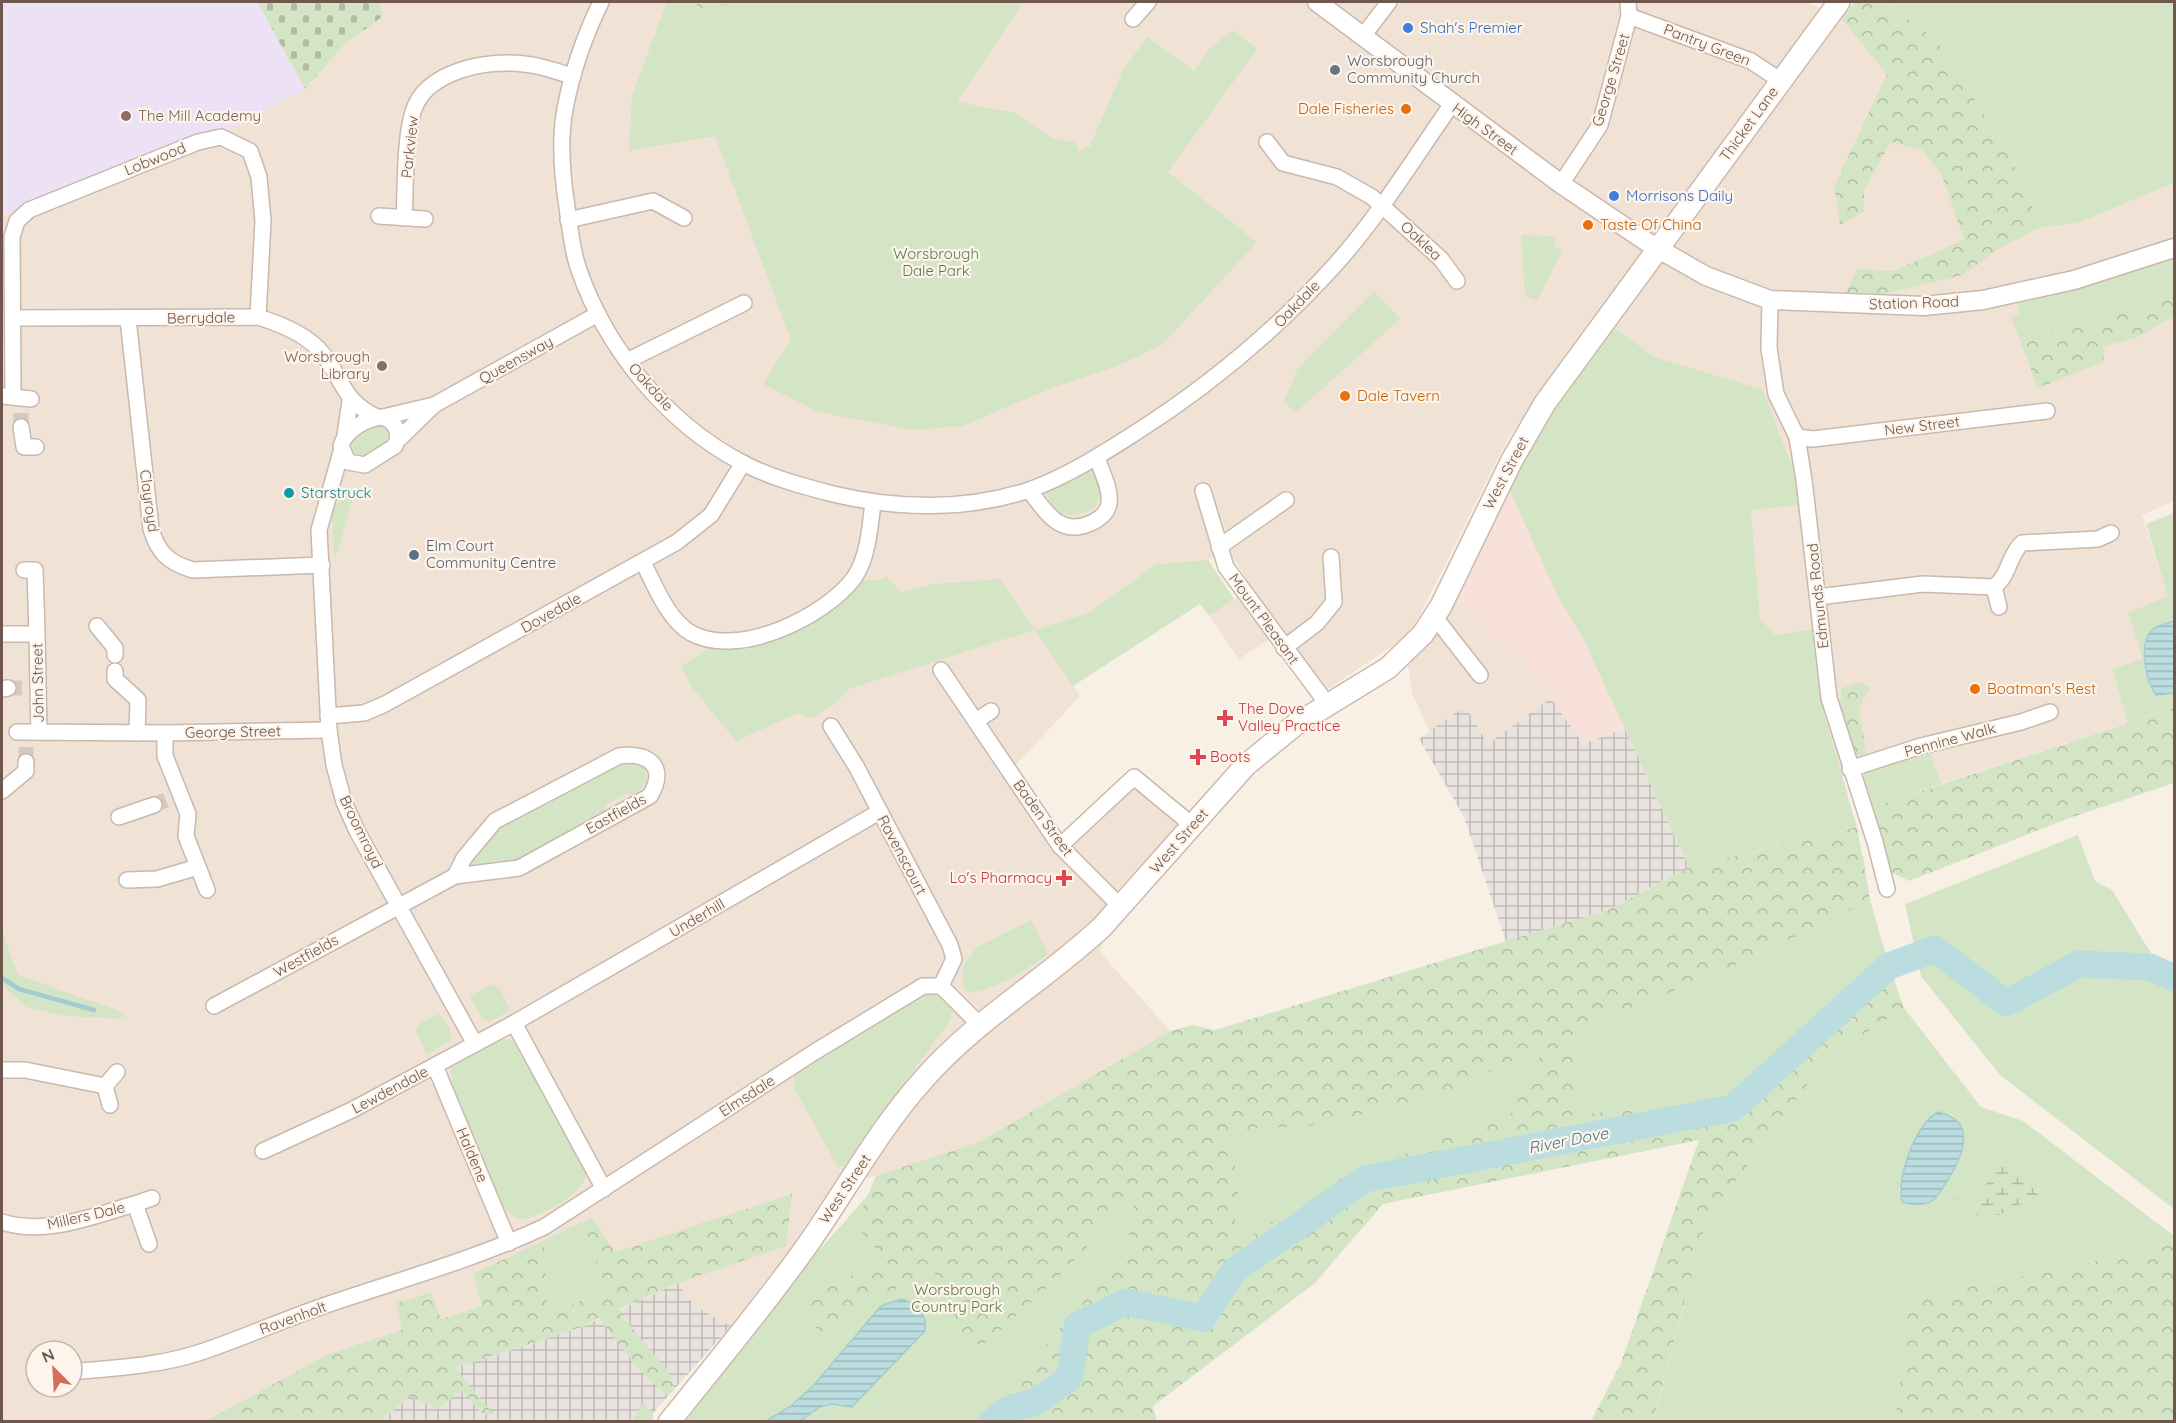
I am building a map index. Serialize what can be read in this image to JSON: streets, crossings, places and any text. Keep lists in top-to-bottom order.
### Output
{
  "streets": {
    "main road": ["Thicket Lane", "West Street"],
    "street": [
      "Pantry Green",
      "George Street",
      "High Street",
      "Parkview",
      "Lobwood",
      "Oaklea",
      "Station Road",
      "Oakdale",
      "Berrydale",
      "Queensway",
      "New Street",
      "Clayroyd",
      "Edmunds Road",
      "Dovedale",
      "Mount Pleasant",
      "John Street",
      "Pennine Walk",
      "Eastfields",
      "Baden Street",
      "Broomroyd",
      "Ravenscourt",
      "Underhill",
      "Westfields",
      "Lewdendale",
      "Elmsdale",
      "Haldene",
      "Millers Dale",
      "Ravenholt"
    ]
  },
  "crossings": [
    ["Pantry Green", "George Street"],
    ["Pantry Green", "Thicket Lane"],
    ["George Street", "High Street"],
    ["George Street", "Dovedale"],
    ["George Street", "John Street"],
    ["George Street", "Broomroyd"],
    ["Thicket Lane", "High Street"],
    ["Thicket Lane", "Station Road"],
    ["Thicket Lane", "West Street"],
    ["High Street", "Station Road"],
    ["High Street", "Oakdale"],
    ["High Street", "West Street"],
    ["Parkview", "Oakdale"],
    ["Lobwood", "Berrydale"],
    ["Oaklea", "Oakdale"],
    ["Station Road", "West Street"],
    ["Station Road", "Edmunds Road"],
    ["Oakdale", "Queensway"],
    ["Oakdale", "Dovedale"],
    ["Berrydale", "Queensway"],
    ["Berrydale", "Clayroyd"],
    ["Berrydale", "Broomroyd"],
    ["Queensway", "Broomroyd"],
    ["New Street", "Edmunds Road"],
    ["West Street", "Mount Pleasant"],
    ["West Street", "Baden Street"],
    ["Clayroyd", "Broomroyd"],
    ["Edmunds Road", "Pennine Walk"],
    ["Dovedale", "Broomroyd"],
    ["Eastfields", "Broomroyd"],
    ["Eastfields", "Westfields"],
    ["Broomroyd", "Westfields"],
    ["Broomroyd", "Lewdendale"],
    ["Ravenscourt", "Underhill"],
    ["Ravenscourt", "Elmsdale"],
    ["Underhill", "Lewdendale"],
    ["Lewdendale", "Haldene"],
    ["Elmsdale", "Haldene"],
    ["Elmsdale", "Ravenholt"],
    ["Haldene", "Ravenholt"]
  ],
  "water": ["River Dove"],
  "parks": ["Worsbrough Dale Park", "Worsbrough Country Park"],
  "places": {
    "other": [
      "Shah's Premier",
      "Worsbrough Community Church",
      "Dale Fisheries",
      "The Mill Academy",
      "Morrisons Daily",
      "Taste Of China",
      "Worsbrough Library",
      "Dale Tavern",
      "Starstruck",
      "Elm Court Community Centre",
      "Boatman's Rest"
    ],
    "health": ["The Dove Valley Practice", "Boots", "Lo's Pharmacy"]
  },
  "north": "top left"
}
